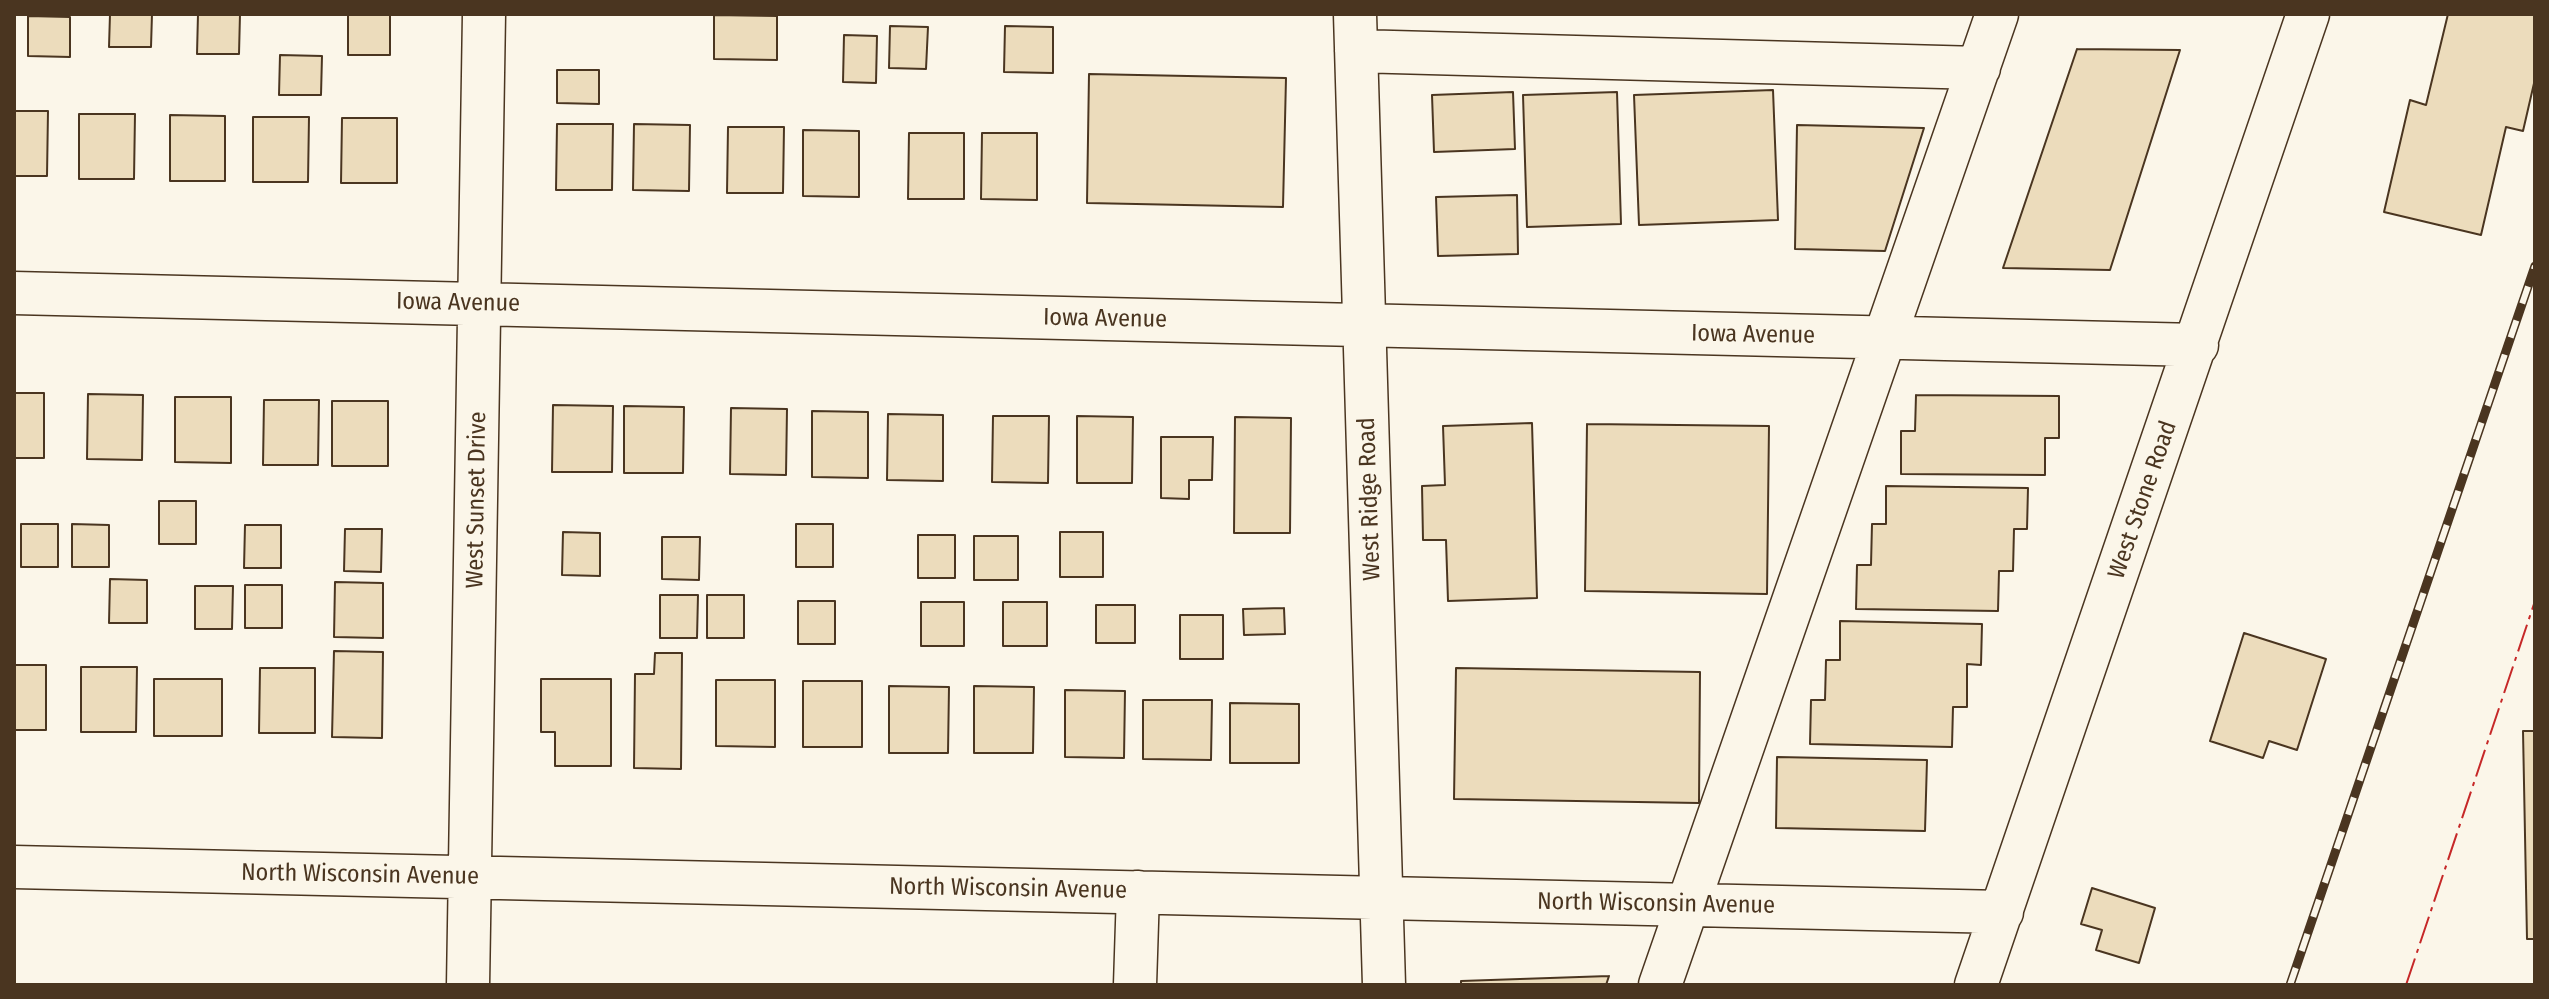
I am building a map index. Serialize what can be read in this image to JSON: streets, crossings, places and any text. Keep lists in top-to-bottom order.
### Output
{
  "streets": {
    "street": [
      "Iowa Avenue",
      "West Ridge Road",
      "West Sunset Drive",
      "West Stone Road",
      "North Wisconsin Avenue"
    ]
  },
  "crossings": [
    ["Iowa Avenue", "West Ridge Road"],
    ["Iowa Avenue", "West Sunset Drive"],
    ["Iowa Avenue", "West Stone Road"],
    ["West Ridge Road", "North Wisconsin Avenue"],
    ["West Sunset Drive", "North Wisconsin Avenue"],
    ["West Stone Road", "North Wisconsin Avenue"]
  ]
}
